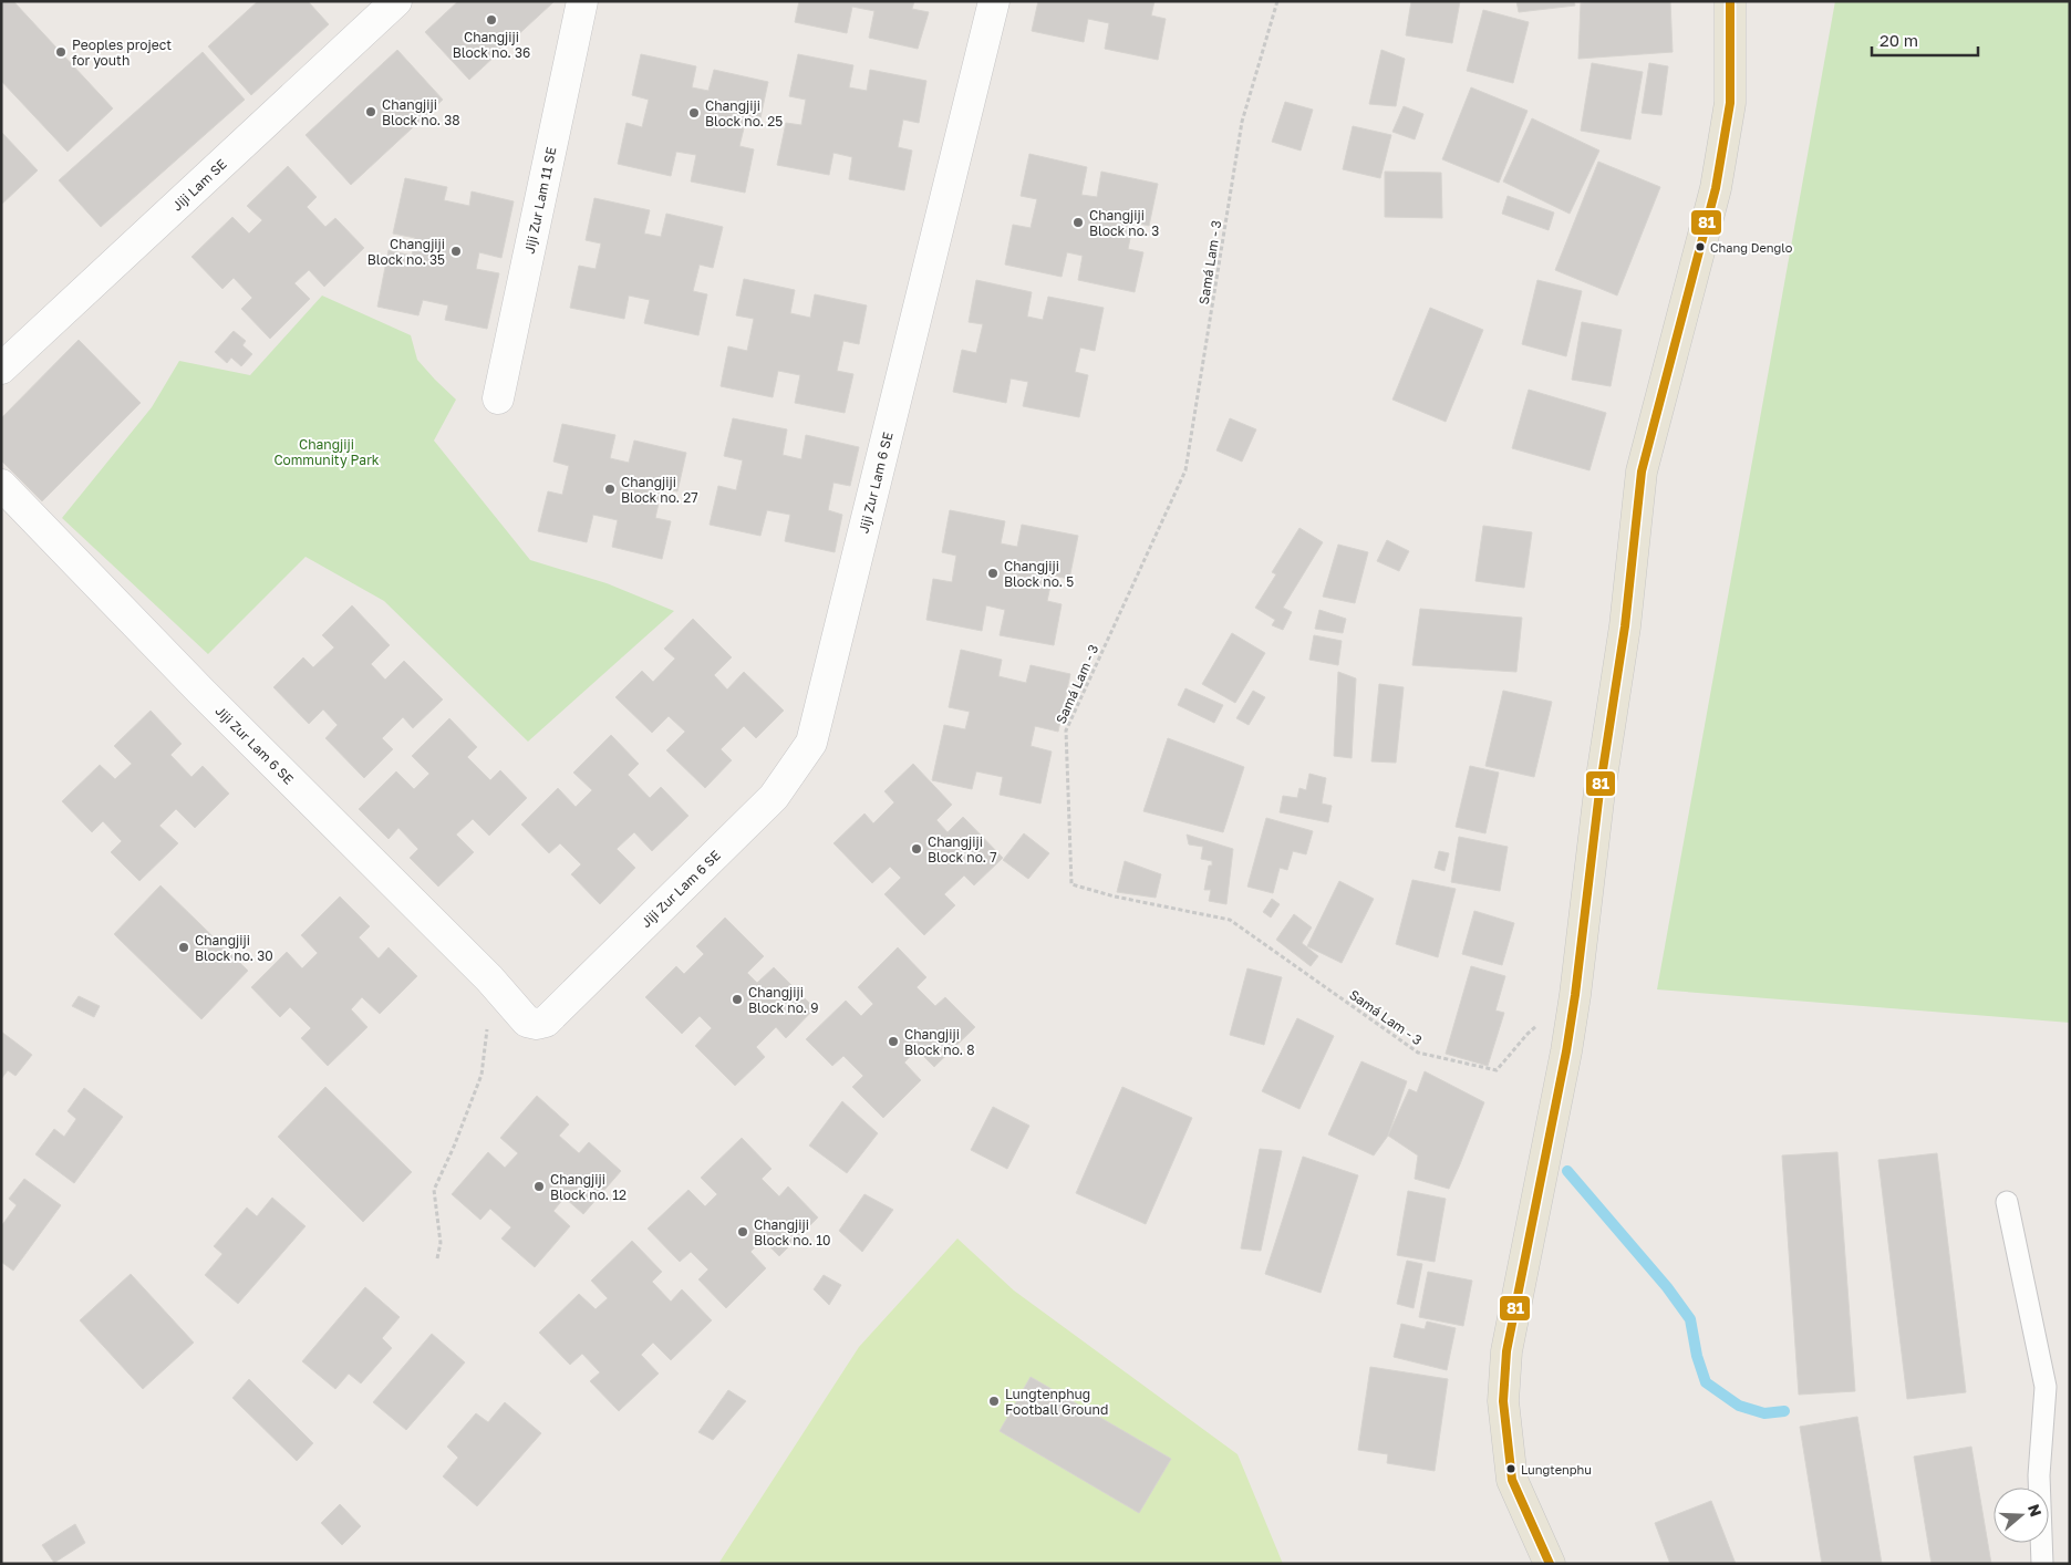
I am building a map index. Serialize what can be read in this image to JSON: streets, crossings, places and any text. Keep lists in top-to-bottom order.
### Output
{
  "streets": {
    "street": ["Jiji Lam SE", "Jiji Zur Lam 11 SE", "Jiji Zur Lam 6 SE"],
    "path": ["Samá Lam - 3"]
  },
  "parks": ["Changjiji Community Park"],
  "places": [
    "Changjiji Block no. 36",
    "Peoples project for youth",
    "Changjiji Block no. 38",
    "Changjiji Block no. 25",
    "Changjiji Block no. 3",
    "Chang Denglo",
    "Changjiji Block no. 35",
    "Changjiji Block no. 27",
    "Changjiji Block no. 5",
    "Changjiji Block no. 7",
    "Changjiji Block no. 30",
    "Changjiji Block no. 9",
    "Changjiji Block no. 8",
    "Changjiji Block no. 12",
    "Changjiji Block no. 10",
    "Lungtenphug Football Ground",
    "Lungtenphu"
  ],
  "lines": ["transit line 81"],
  "scale_bar": "20 m",
  "north": "right"
}
